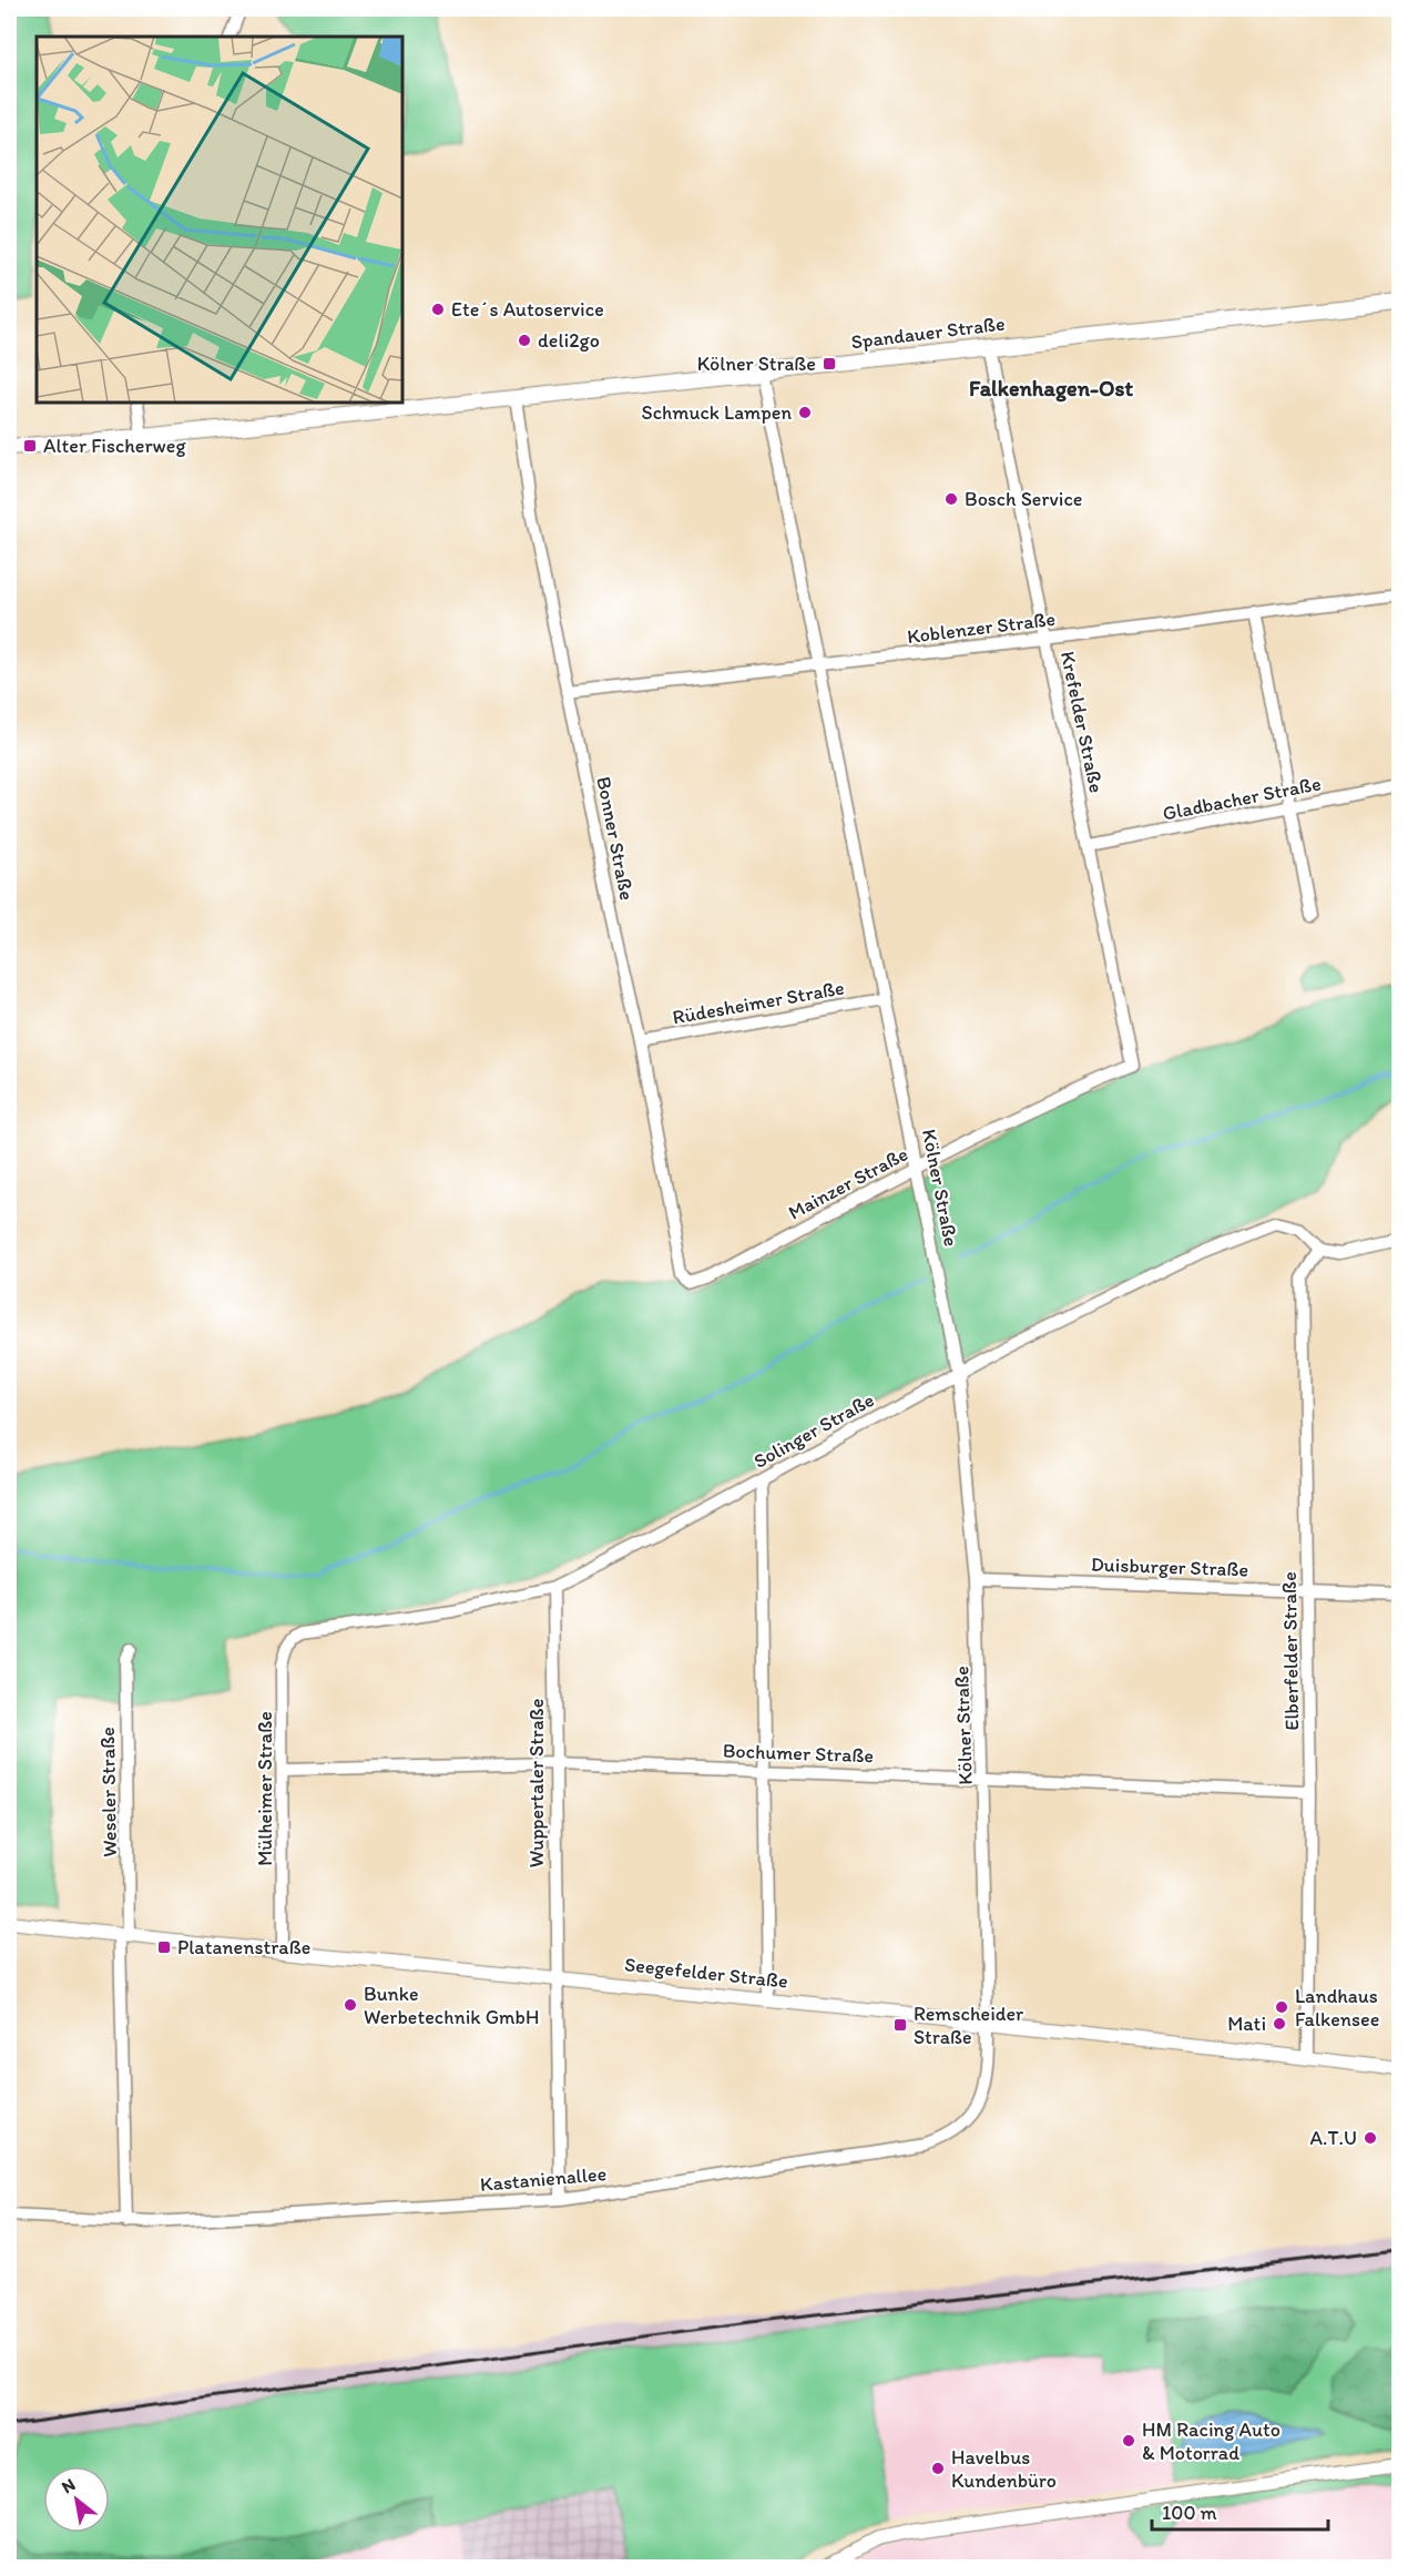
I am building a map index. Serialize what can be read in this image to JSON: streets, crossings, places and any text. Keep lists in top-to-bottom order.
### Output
{
  "streets": {
    "main road": ["Spandauer Straße"],
    "street": [
      "Koblenzer Straße",
      "Krefelder Straße",
      "Gladbacher Straße",
      "Bonner Straße",
      "Rüdesheimer Straße",
      "Mainzer Straße",
      "Kölner Straße",
      "Solinger Straße",
      "Duisburger Straße",
      "Elberfelder Straße",
      "Bochumer Straße",
      "Wuppertaler Straße",
      "Mülheimer Straße",
      "Weseler Straße",
      "Seegefelder Straße",
      "Kastanienallee"
    ]
  },
  "crossings": [
    ["Spandauer Straße", "Krefelder Straße"],
    ["Spandauer Straße", "Bonner Straße"],
    ["Spandauer Straße", "Kölner Straße"],
    ["Koblenzer Straße", "Krefelder Straße"],
    ["Koblenzer Straße", "Bonner Straße"],
    ["Koblenzer Straße", "Kölner Straße"],
    ["Krefelder Straße", "Gladbacher Straße"],
    ["Krefelder Straße", "Mainzer Straße"],
    ["Bonner Straße", "Rüdesheimer Straße"],
    ["Bonner Straße", "Mainzer Straße"],
    ["Rüdesheimer Straße", "Kölner Straße"],
    ["Mainzer Straße", "Kölner Straße"],
    ["Kölner Straße", "Solinger Straße"],
    ["Kölner Straße", "Duisburger Straße"],
    ["Kölner Straße", "Bochumer Straße"],
    ["Kölner Straße", "Seegefelder Straße"],
    ["Kölner Straße", "Kastanienallee"],
    ["Solinger Straße", "Elberfelder Straße"],
    ["Solinger Straße", "Wuppertaler Straße"],
    ["Solinger Straße", "Mülheimer Straße"],
    ["Duisburger Straße", "Elberfelder Straße"],
    ["Elberfelder Straße", "Bochumer Straße"],
    ["Elberfelder Straße", "Seegefelder Straße"],
    ["Bochumer Straße", "Wuppertaler Straße"],
    ["Bochumer Straße", "Mülheimer Straße"],
    ["Wuppertaler Straße", "Seegefelder Straße"],
    ["Wuppertaler Straße", "Kastanienallee"],
    ["Mülheimer Straße", "Seegefelder Straße"],
    ["Weseler Straße", "Seegefelder Straße"],
    ["Seegefelder Straße", "Kastanienallee"]
  ],
  "districts": ["Falkenhagen-Ost"],
  "places": {
    "other": [
      "Ete´s Autoservice",
      "deli2go",
      "Schmuck Lampen",
      "Bosch Service",
      "Bunke Werbetechnik GmbH",
      "Landhaus Falkensee",
      "Mati",
      "A.T.U",
      "HM Racing Auto & Motorrad",
      "Havelbus Kundenbüro"
    ],
    "transit": [
      "Kölner Straße",
      "Alter Fischerweg",
      "Platanenstraße",
      "Remscheider Straße"
    ]
  },
  "scale_bar": "100 m",
  "north": "top left"
}
